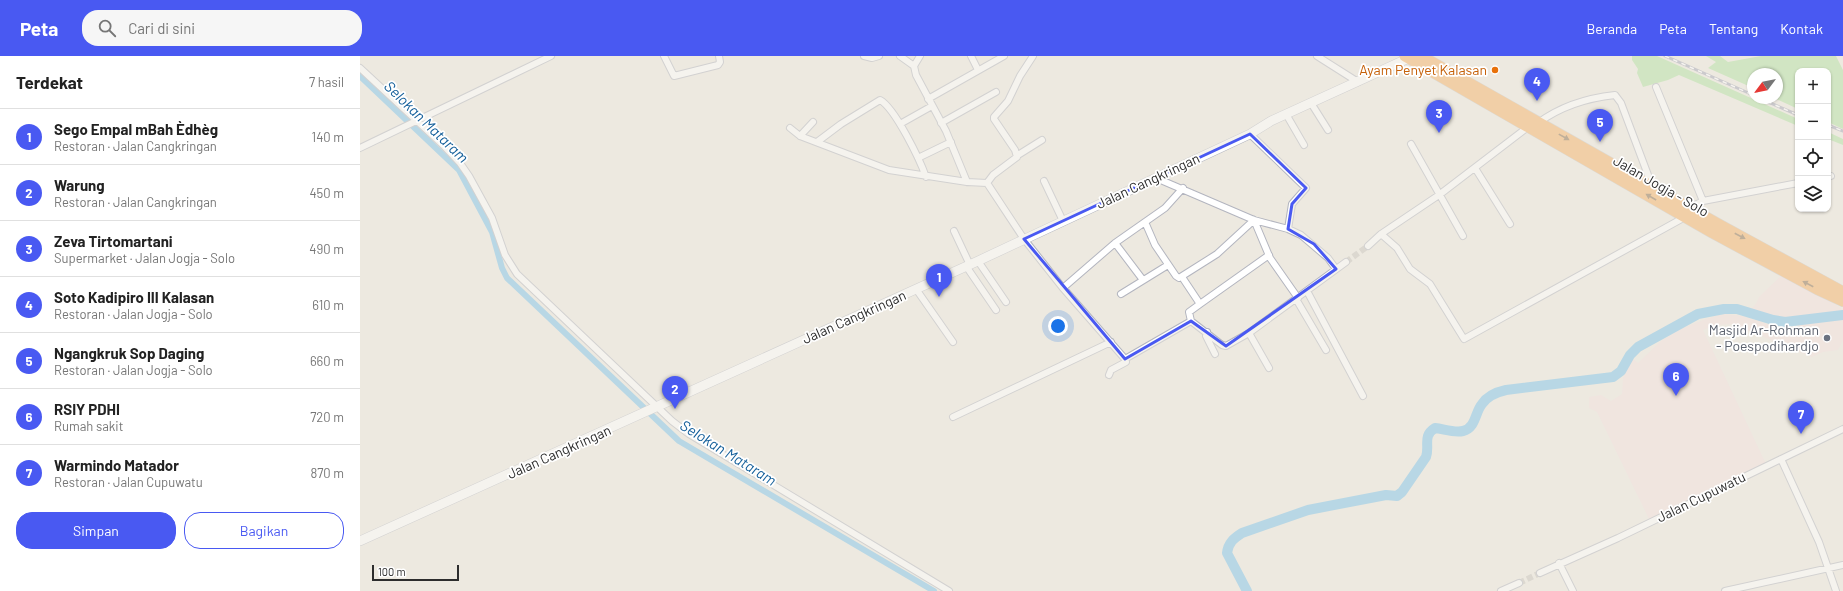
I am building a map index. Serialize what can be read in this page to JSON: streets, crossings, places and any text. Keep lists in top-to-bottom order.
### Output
{
  "streets": {
    "highway": ["Jalan Jogja - Solo"],
    "main road": ["Jalan Cangkringan"],
    "street": ["Jalan Cupuwatu"]
  },
  "crossings": [
    ["Jalan Cangkringan", "Jalan Jogja - Solo"]
  ],
  "water": ["Selokan Mataram"],
  "places": ["Ayam Penyet Kalasan", "Masjid Ar-Rohman - Poespodihardjo"],
  "scale_bar": "100 m",
  "north": "bottom left",
  "page": {
    "header": "Peta",
    "search": "Cari di sini",
    "nav": [
      "Beranda",
      "Peta",
      "Tentang",
      "Kontak"
    ],
    "heading": ["Terdekat", "7 hasil"],
    "map_buttons": ["+", "−"],
    "pins": [
      "4",
      "3",
      "5",
      "1",
      "6",
      "2",
      "7"
    ],
    "list": [
      {
        "mark": "1",
        "name": "Sego Empal mBah Èdhèg",
        "note": "Restoran · Jalan Cangkringan",
        "value": "140 m"
      },
      {
        "mark": "2",
        "name": "Warung",
        "note": "Restoran · Jalan Cangkringan",
        "value": "450 m"
      },
      {
        "mark": "3",
        "name": "Zeva Tirtomartani",
        "note": "Supermarket · Jalan Jogja - Solo",
        "value": "490 m"
      },
      {
        "mark": "4",
        "name": "Soto Kadipiro III Kalasan",
        "note": "Restoran · Jalan Jogja - Solo",
        "value": "610 m"
      },
      {
        "mark": "5",
        "name": "Ngangkruk Sop Daging",
        "note": "Restoran · Jalan Jogja - Solo",
        "value": "660 m"
      },
      {
        "mark": "6",
        "name": "RSIY PDHI",
        "note": "Rumah sakit",
        "value": "720 m"
      },
      {
        "mark": "7",
        "name": "Warmindo Matador",
        "note": "Restoran · Jalan Cupuwatu",
        "value": "870 m"
      }
    ],
    "buttons": ["Simpan", "Bagikan"],
    "scale": "100 m"
  }
}
